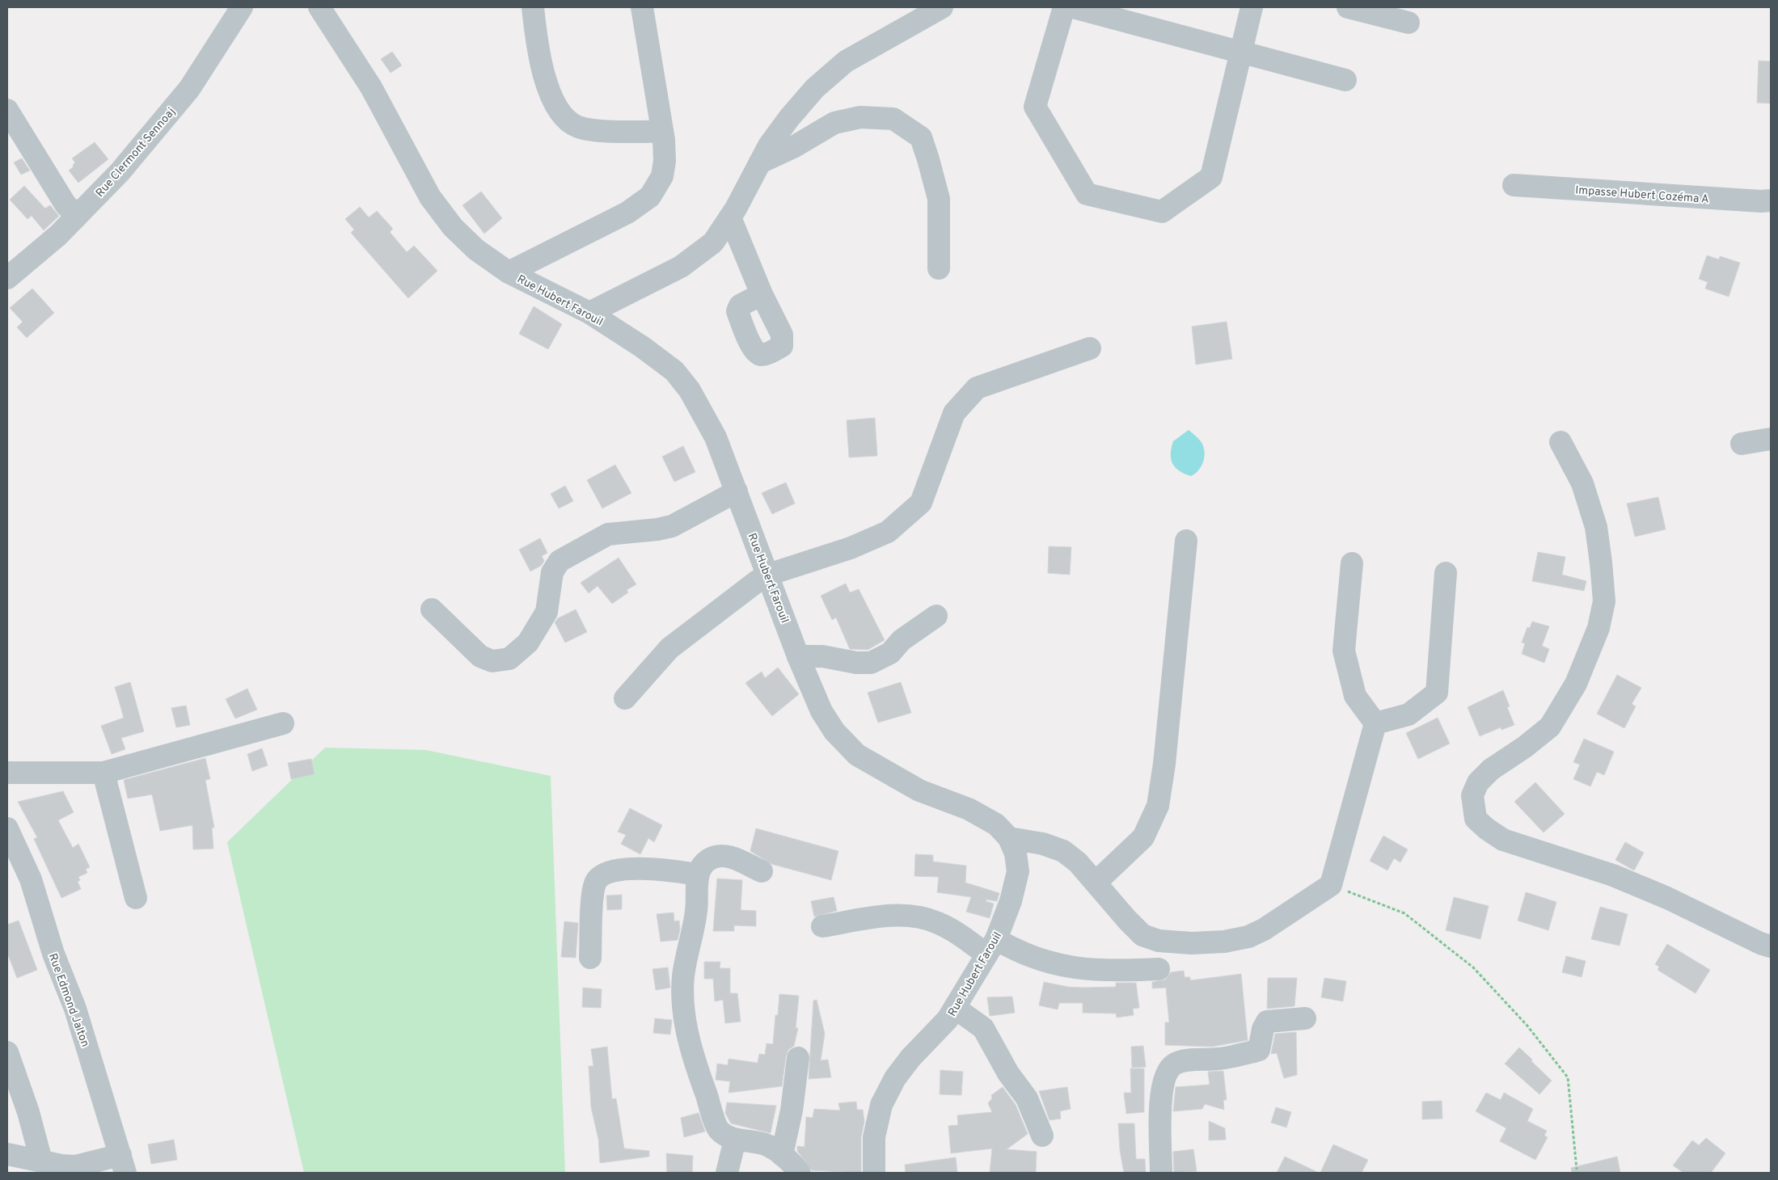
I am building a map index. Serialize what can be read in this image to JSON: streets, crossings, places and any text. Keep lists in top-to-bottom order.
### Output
{
  "streets": {
    "street": [
      "Rue Clermont Sennoaj",
      "Impasse Hubert Cozéma A",
      "Rue Hubert Farouil",
      "Rue Edmond Jalton"
    ]
  }
}
